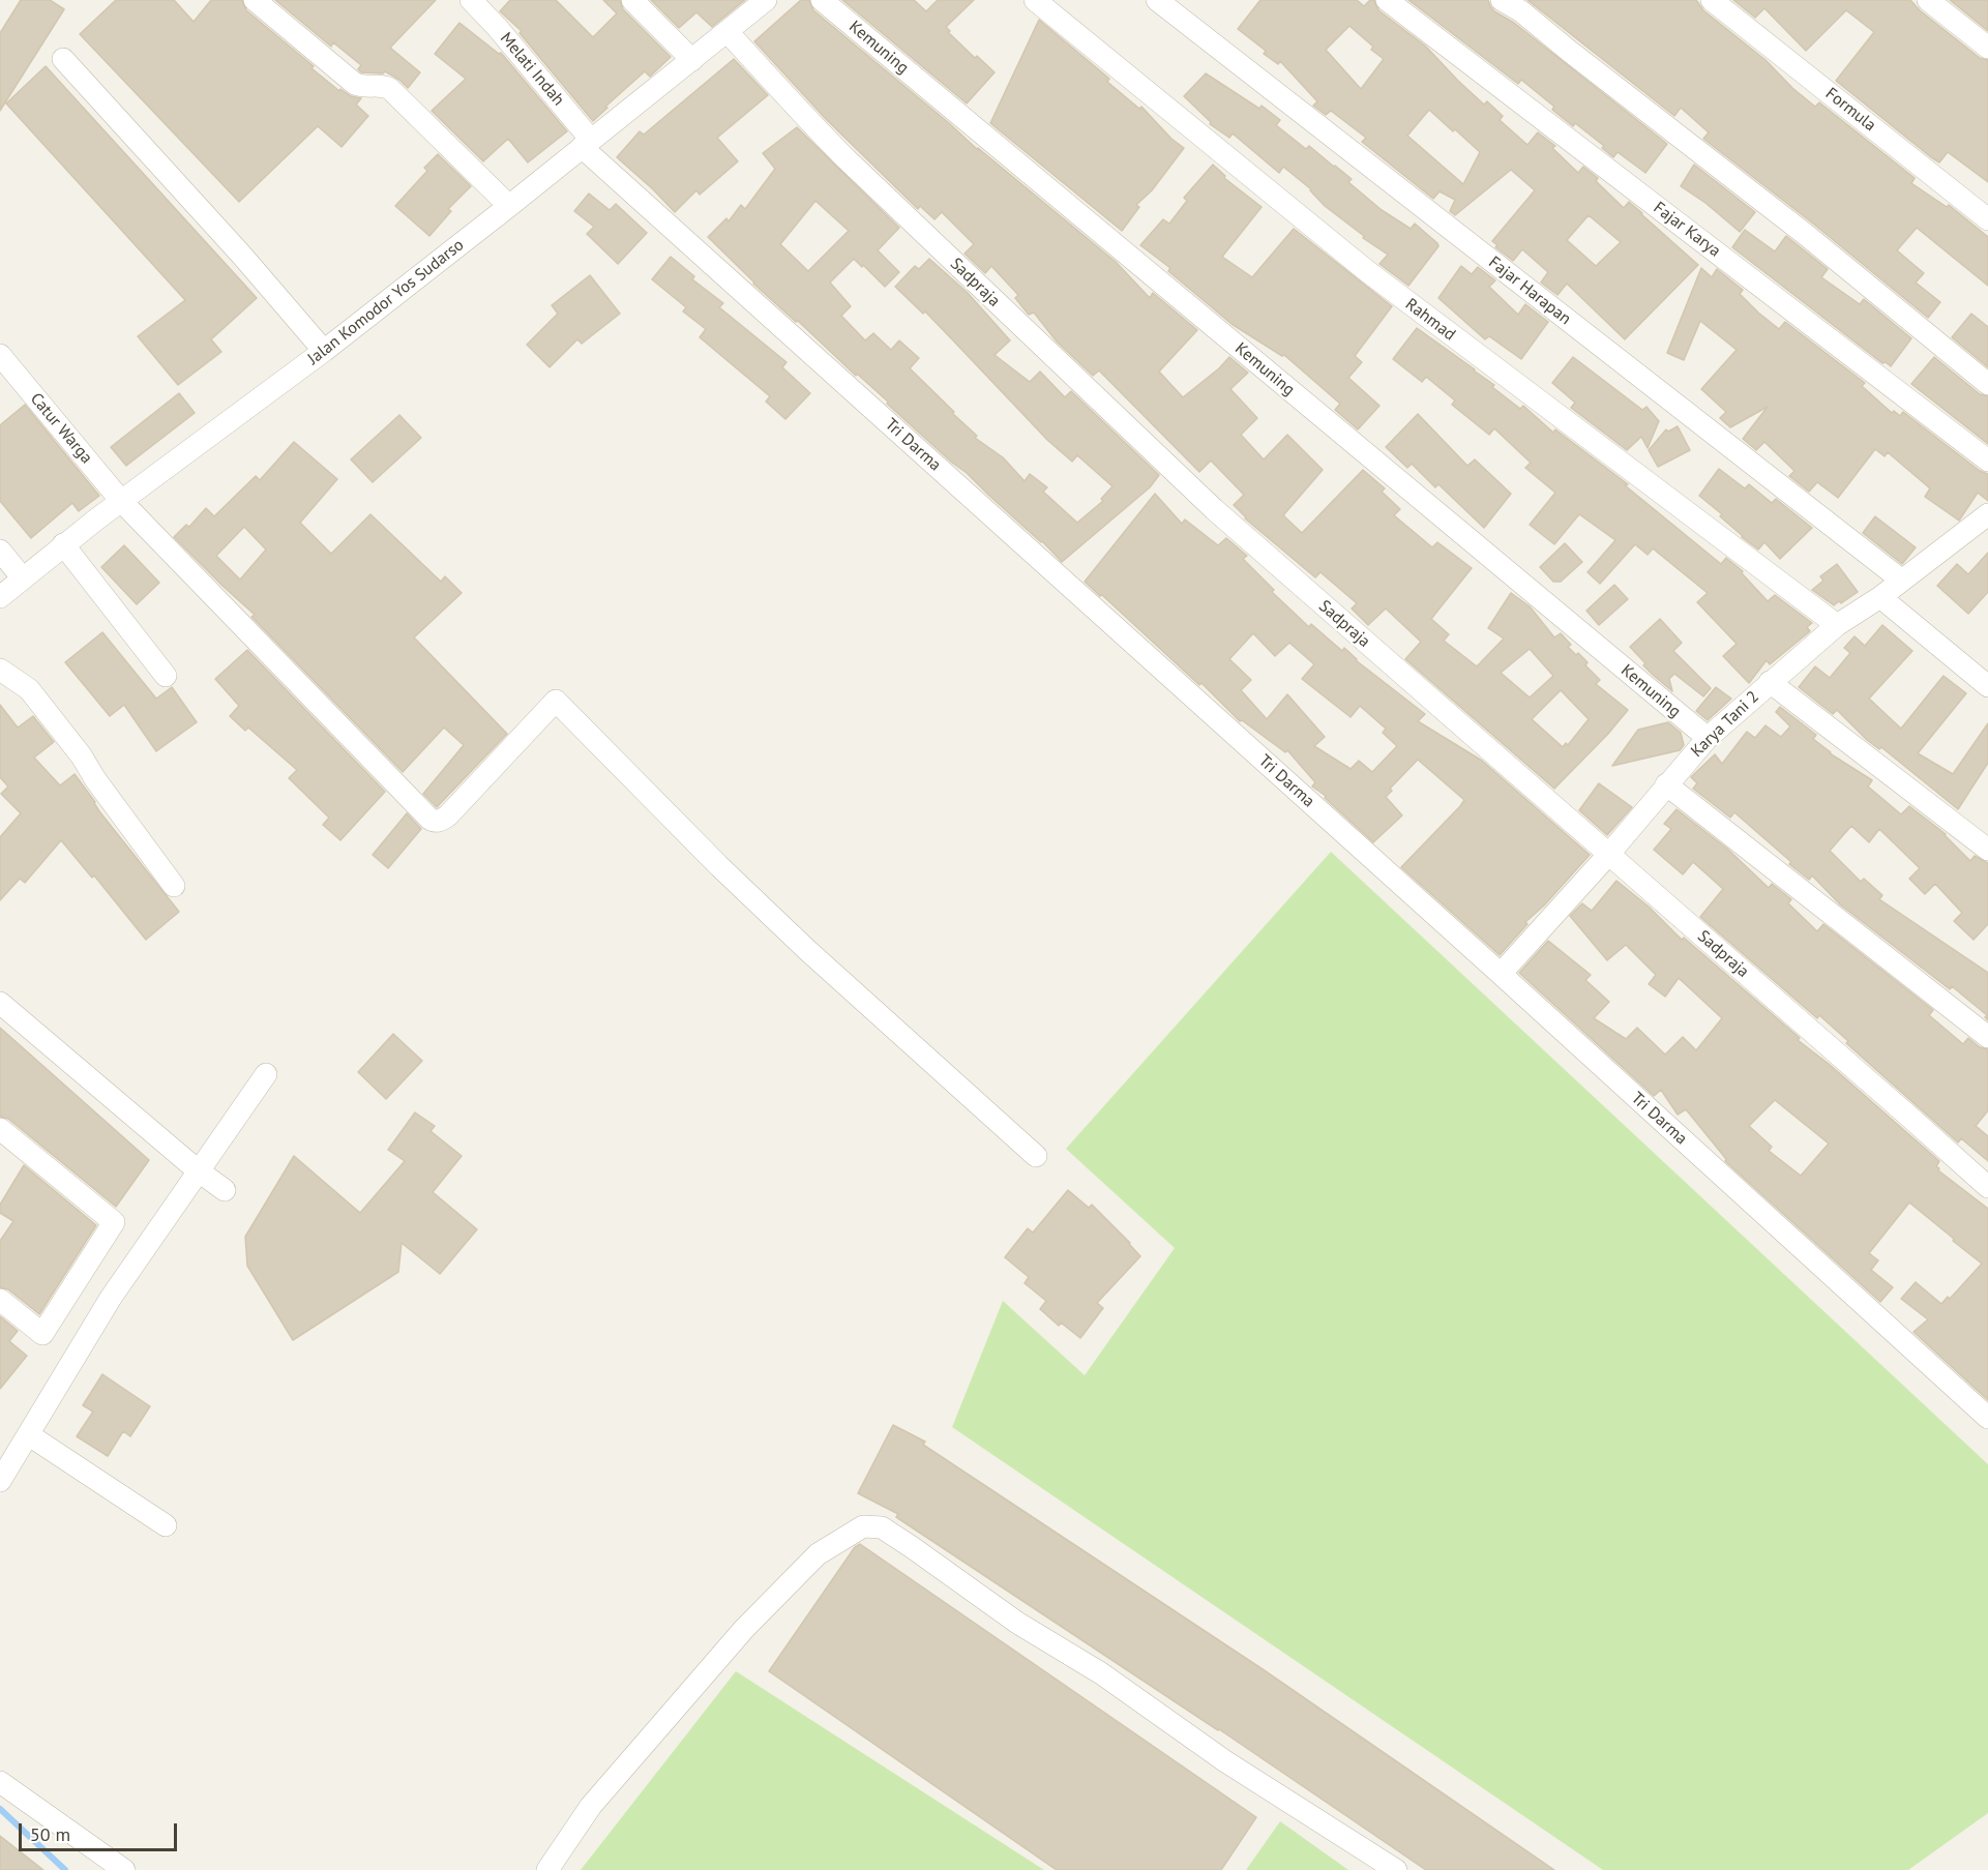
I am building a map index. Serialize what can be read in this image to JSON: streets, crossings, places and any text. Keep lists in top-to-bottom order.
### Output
{
  "streets": {
    "street": [
      "Kemuning",
      "Melati Indah",
      "Formula",
      "Fajar Karya",
      "Sadpraja",
      "Fajar Harapan",
      "Jalan Komodor Yos Sudarso",
      "Rahmad",
      "Catur Warga",
      "Tri Darma",
      "Karya Tani 2"
    ]
  },
  "crossings": [
    ["Kemuning", "Karya Tani 2"],
    ["Melati Indah", "Jalan Komodor Yos Sudarso"],
    ["Melati Indah", "Tri Darma"],
    ["Sadpraja", "Jalan Komodor Yos Sudarso"],
    ["Sadpraja", "Karya Tani 2"],
    ["Fajar Harapan", "Karya Tani 2"],
    ["Jalan Komodor Yos Sudarso", "Catur Warga"],
    ["Jalan Komodor Yos Sudarso", "Tri Darma"],
    ["Rahmad", "Karya Tani 2"],
    ["Tri Darma", "Karya Tani 2"]
  ],
  "scale_bar": "50 m"
}
